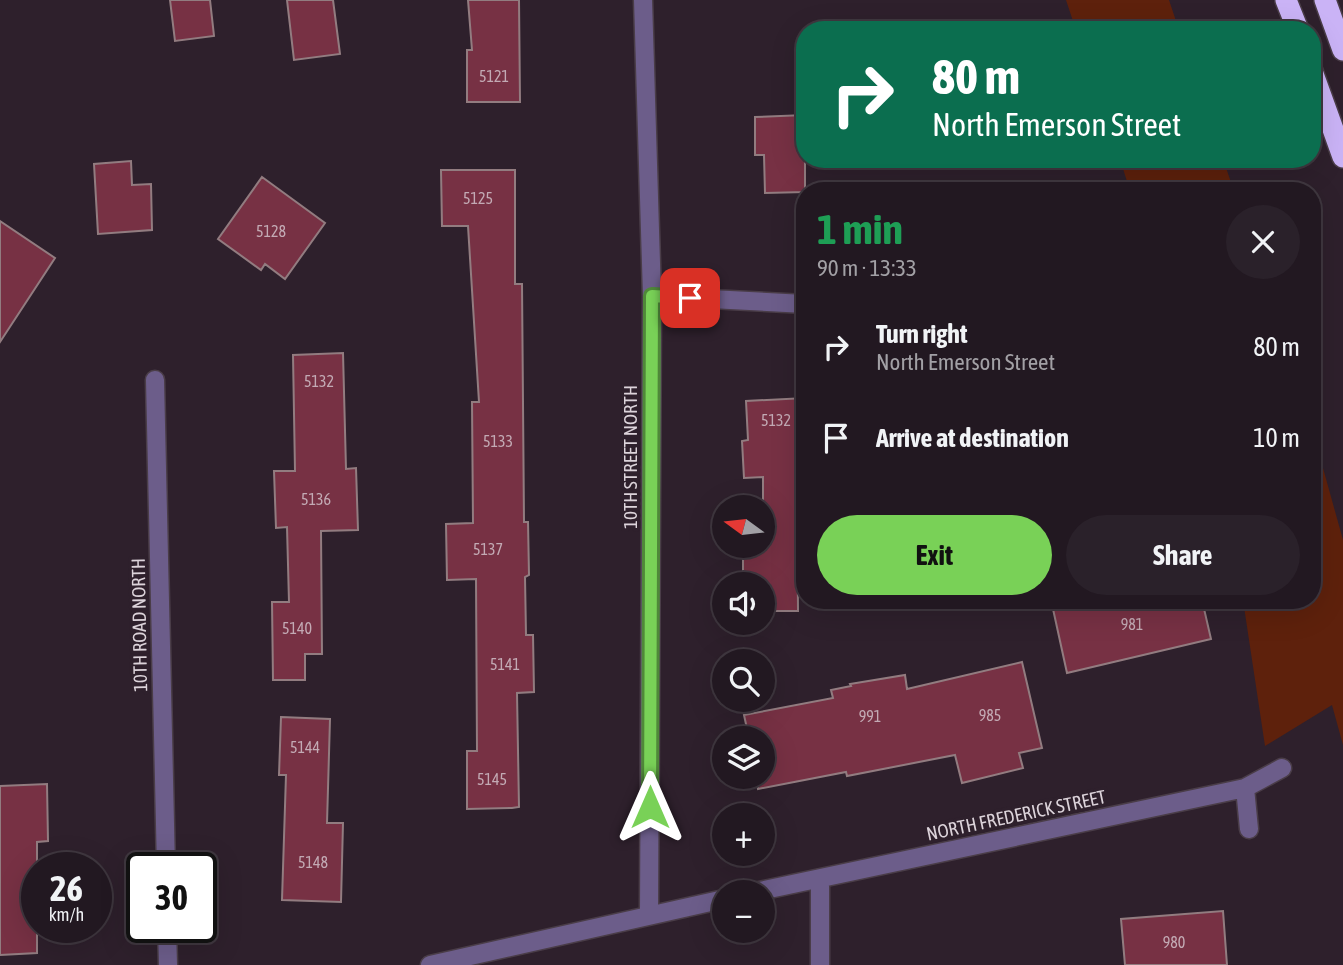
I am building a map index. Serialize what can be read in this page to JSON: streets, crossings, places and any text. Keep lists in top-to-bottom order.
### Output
{
  "streets": {
    "street": ["10TH STREET NORTH", "10TH ROAD NORTH", "NORTH FREDERICK STREET"]
  },
  "house_numbers": [
    "5121",
    "5125",
    "5128",
    "5132",
    "5132",
    "5133",
    "5136",
    "5137",
    "981",
    "5140",
    "5141",
    "985",
    "991",
    "5144",
    "5145",
    "5148",
    "980"
  ],
  "north": "left",
  "page": {
    "turn": ["80 m", "North Emerson Street"],
    "heading": ["1 min", "90 m · 13:33"],
    "list": [
      {
        "name": "Turn right",
        "note": "North Emerson Street",
        "value": "80 m"
      },
      {
        "name": "Arrive at destination",
        "value": "10 m"
      }
    ],
    "map_buttons": ["+", "−"],
    "buttons": ["Exit", "Share"],
    "speed": "26 km/h",
    "limit": "30"
  }
}
